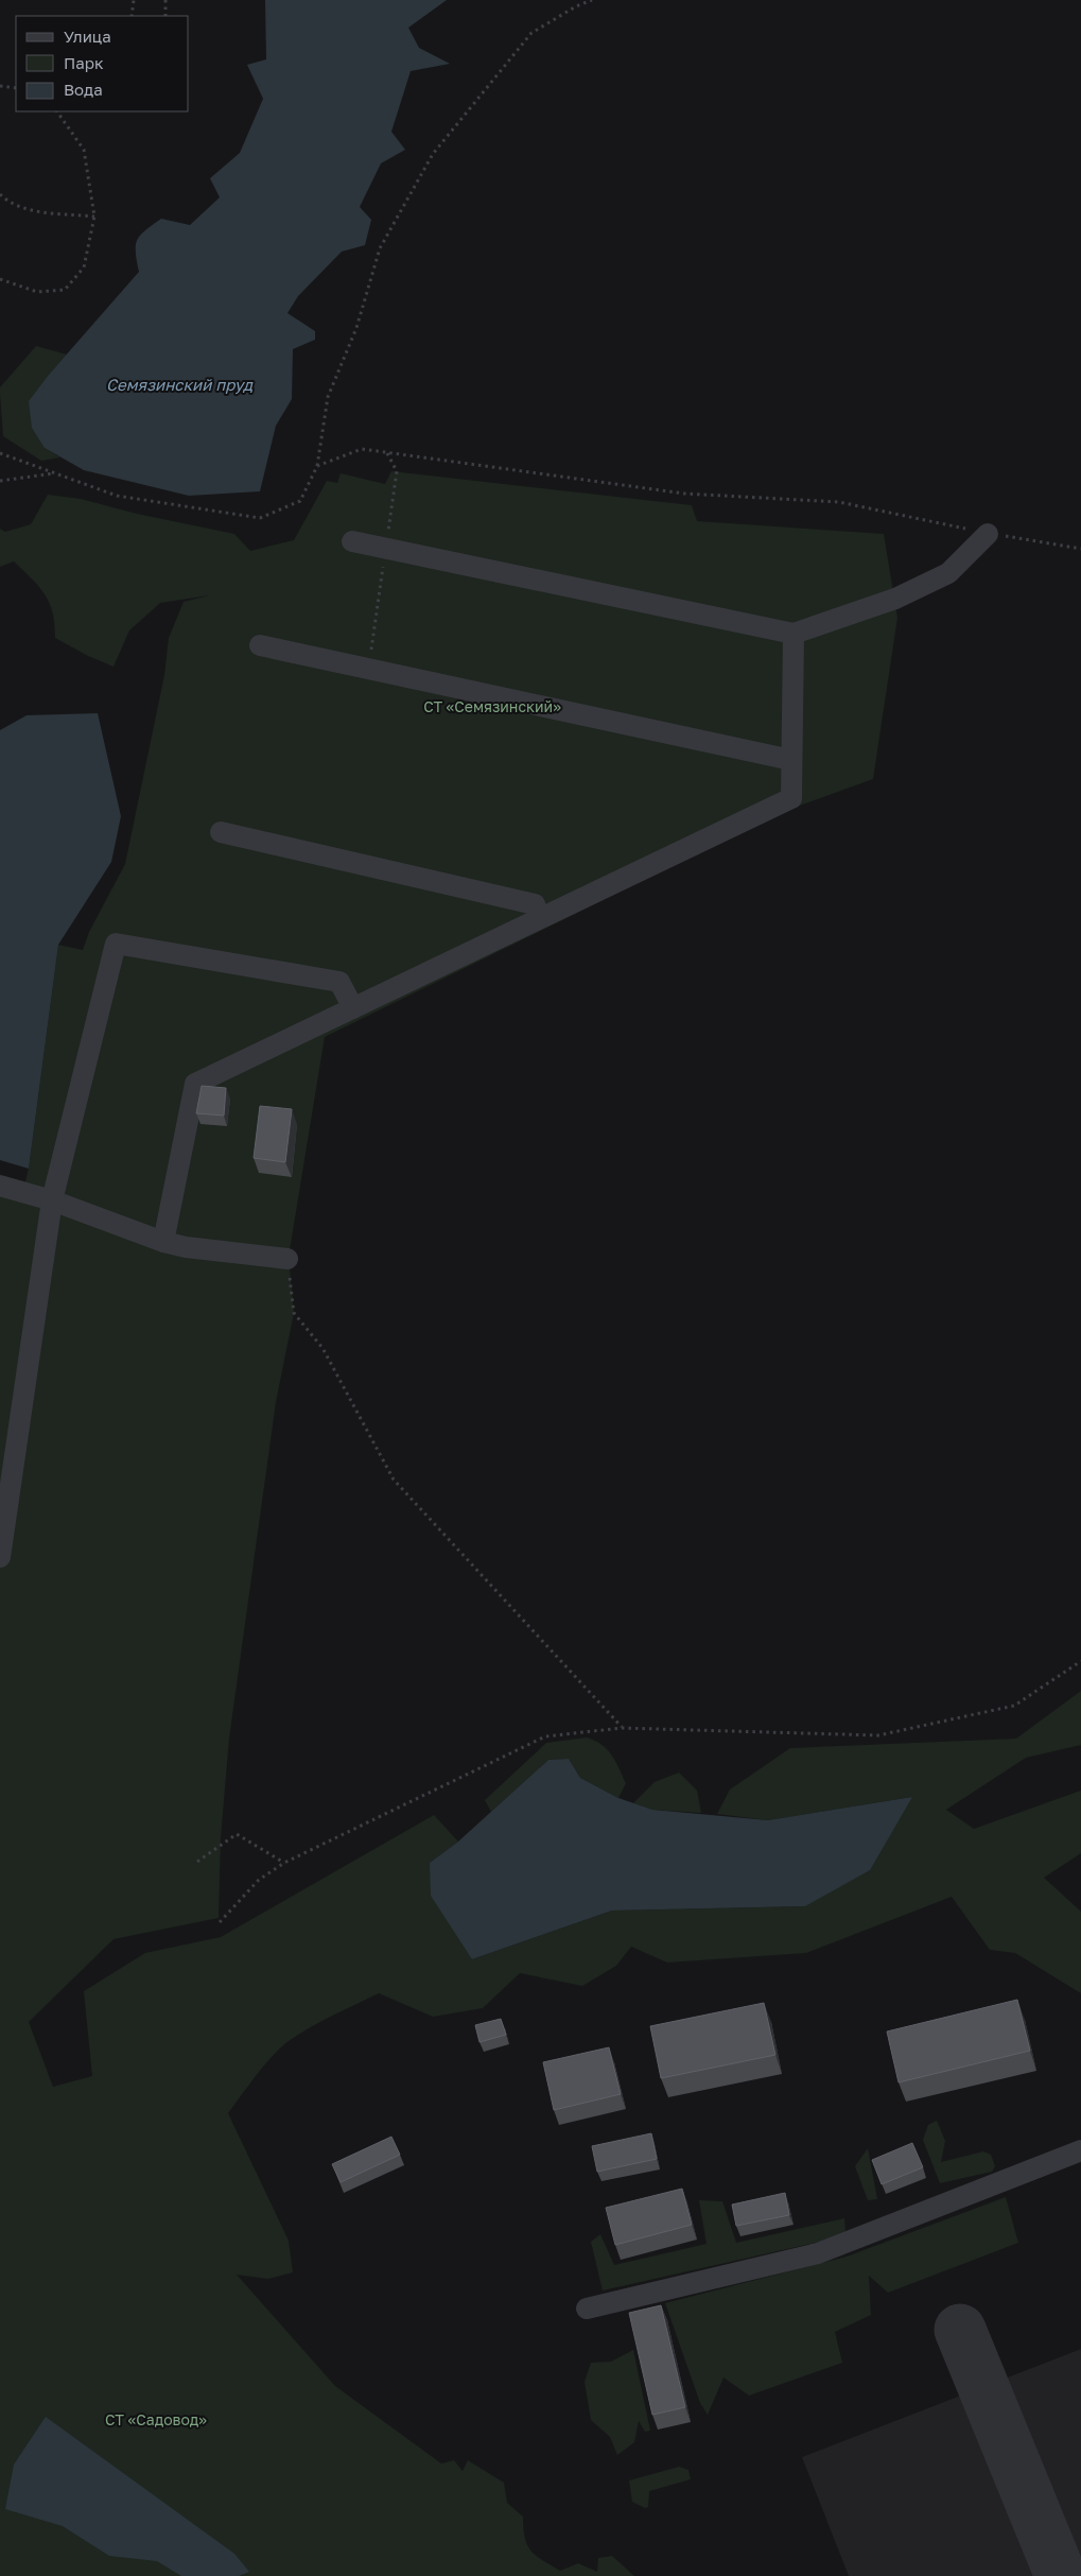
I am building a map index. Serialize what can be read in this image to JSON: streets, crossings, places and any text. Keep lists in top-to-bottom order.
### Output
{
  "water": ["Семязинский пруд"],
  "parks": ["СТ «Семязинский»", "СТ «Садовод»"],
  "legend": ["Улица", "Парк", "Вода"]
}
